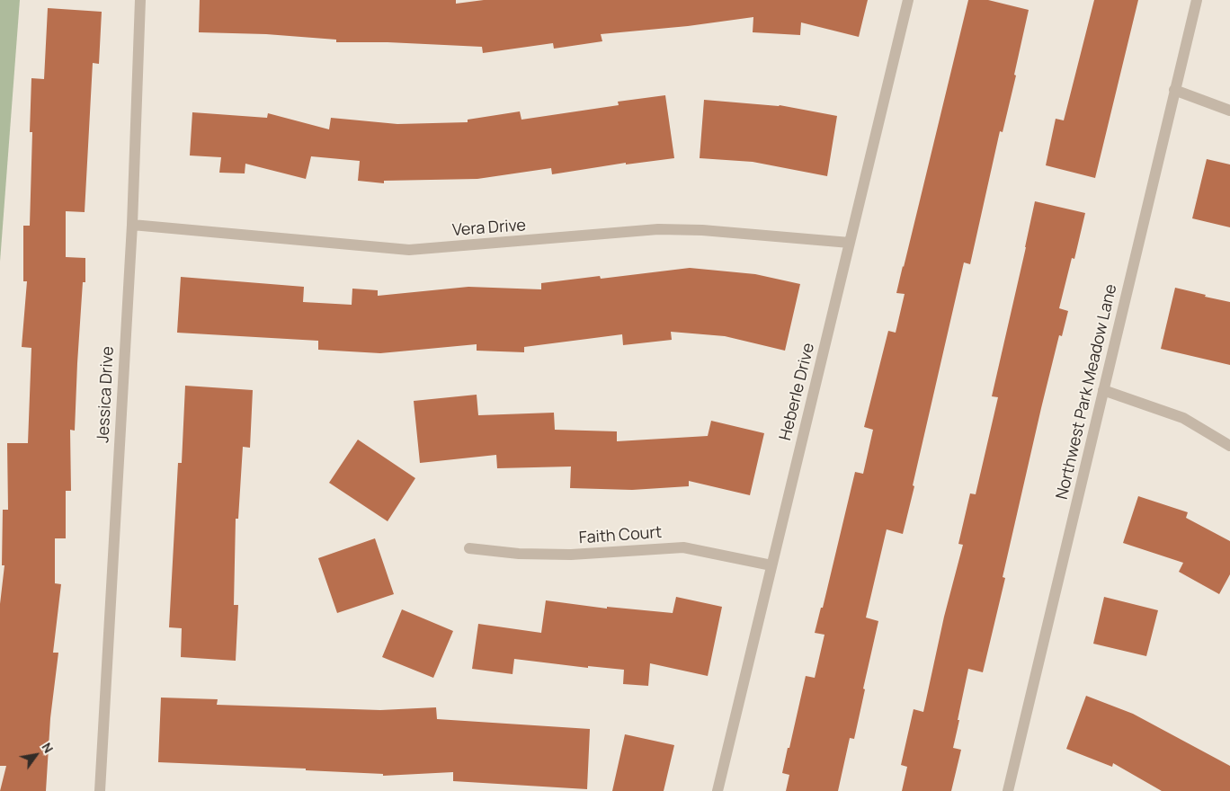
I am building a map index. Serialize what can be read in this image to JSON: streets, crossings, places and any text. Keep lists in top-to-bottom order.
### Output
{
  "streets": {
    "street": [
      "Vera Drive",
      "Heberle Drive",
      "Northwest Park Meadow Lane",
      "Jessica Drive",
      "Faith Court"
    ]
  },
  "crossings": [
    ["Vera Drive", "Heberle Drive"],
    ["Vera Drive", "Jessica Drive"],
    ["Heberle Drive", "Faith Court"]
  ],
  "north": "top right"
}
